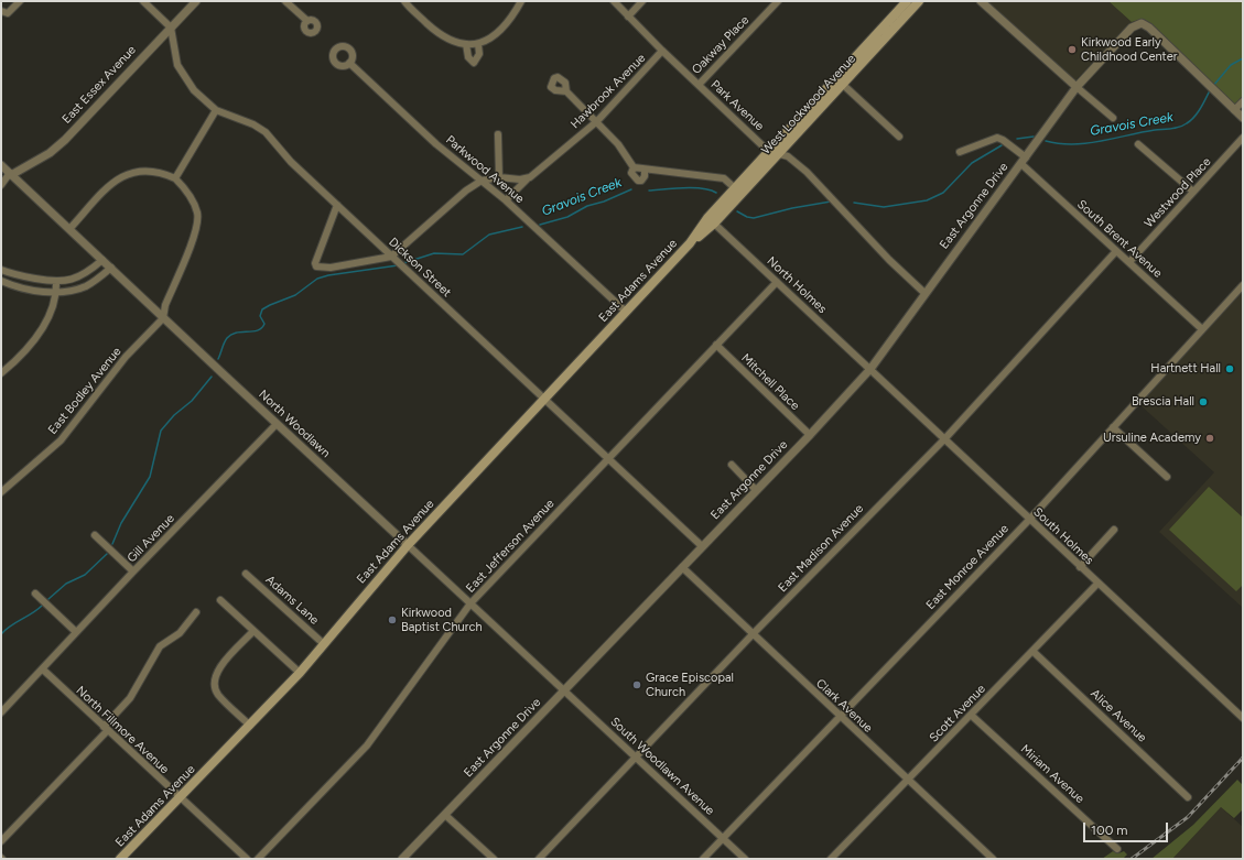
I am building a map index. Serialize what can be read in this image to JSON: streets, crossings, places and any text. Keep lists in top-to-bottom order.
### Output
{
  "streets": {
    "main road": ["West Lockwood Avenue", "East Adams Avenue"],
    "street": [
      "Oakway Place",
      "East Essex Avenue",
      "Hawbrook Avenue",
      "Park Avenue",
      "Parkwood Avenue",
      "Westwood Place",
      "East Argonne Drive",
      "South Brent Avenue",
      "Dickson Street",
      "North Holmes",
      "Mitchell Place",
      "East Bodley Avenue",
      "North Woodlawn",
      "South Holmes",
      "Gill Avenue",
      "East Jefferson Avenue",
      "East Madison Avenue",
      "East Monroe Avenue",
      "Adams Lane",
      "Clark Avenue",
      "Scott Avenue",
      "Alice Avenue",
      "North Fillmore Avenue",
      "South Woodlawn Avenue",
      "Miriam Avenue"
    ]
  },
  "crossings": [
    ["Oakway Place", "Park Avenue"],
    ["East Essex Avenue", "Dickson Street"],
    ["East Essex Avenue", "North Woodlawn"],
    ["Hawbrook Avenue", "Park Avenue"],
    ["Hawbrook Avenue", "Parkwood Avenue"],
    ["West Lockwood Avenue", "Park Avenue"],
    ["West Lockwood Avenue", "East Adams Avenue"],
    ["West Lockwood Avenue", "North Holmes"],
    ["Park Avenue", "East Argonne Drive"],
    ["Parkwood Avenue", "East Adams Avenue"],
    ["Westwood Place", "South Brent Avenue"],
    ["East Argonne Drive", "South Brent Avenue"],
    ["East Argonne Drive", "Dickson Street"],
    ["East Argonne Drive", "North Holmes"],
    ["East Argonne Drive", "Mitchell Place"],
    ["East Argonne Drive", "North Woodlawn"],
    ["East Argonne Drive", "South Holmes"],
    ["East Argonne Drive", "Clark Avenue"],
    ["East Argonne Drive", "South Woodlawn Avenue"],
    ["South Brent Avenue", "East Madison Avenue"],
    ["South Brent Avenue", "East Monroe Avenue"],
    ["Dickson Street", "East Adams Avenue"],
    ["Dickson Street", "East Jefferson Avenue"],
    ["East Adams Avenue", "North Holmes"],
    ["East Adams Avenue", "North Woodlawn"],
    ["East Adams Avenue", "Adams Lane"],
    ["East Adams Avenue", "North Fillmore Avenue"],
    ["North Holmes", "South Holmes"],
    ["North Holmes", "East Jefferson Avenue"],
    ["Mitchell Place", "East Jefferson Avenue"],
    ["East Bodley Avenue", "North Woodlawn"],
    ["North Woodlawn", "Gill Avenue"],
    ["North Woodlawn", "East Jefferson Avenue"],
    ["North Woodlawn", "South Woodlawn Avenue"],
    ["South Holmes", "East Madison Avenue"],
    ["South Holmes", "East Monroe Avenue"],
    ["South Holmes", "Scott Avenue"],
    ["Gill Avenue", "North Fillmore Avenue"],
    ["East Madison Avenue", "Clark Avenue"],
    ["East Madison Avenue", "South Woodlawn Avenue"],
    ["East Monroe Avenue", "Clark Avenue"],
    ["East Monroe Avenue", "South Woodlawn Avenue"],
    ["Clark Avenue", "Scott Avenue"],
    ["Scott Avenue", "Alice Avenue"],
    ["Scott Avenue", "Miriam Avenue"]
  ],
  "water": ["Gravois Creek"],
  "places": [
    "Kirkwood Early Childhood Center",
    "Hartnett Hall",
    "Brescia Hall",
    "Ursuline Academy",
    "Kirkwood Baptist Church",
    "Grace Episcopal Church"
  ],
  "scale_bar": "100 m"
}
